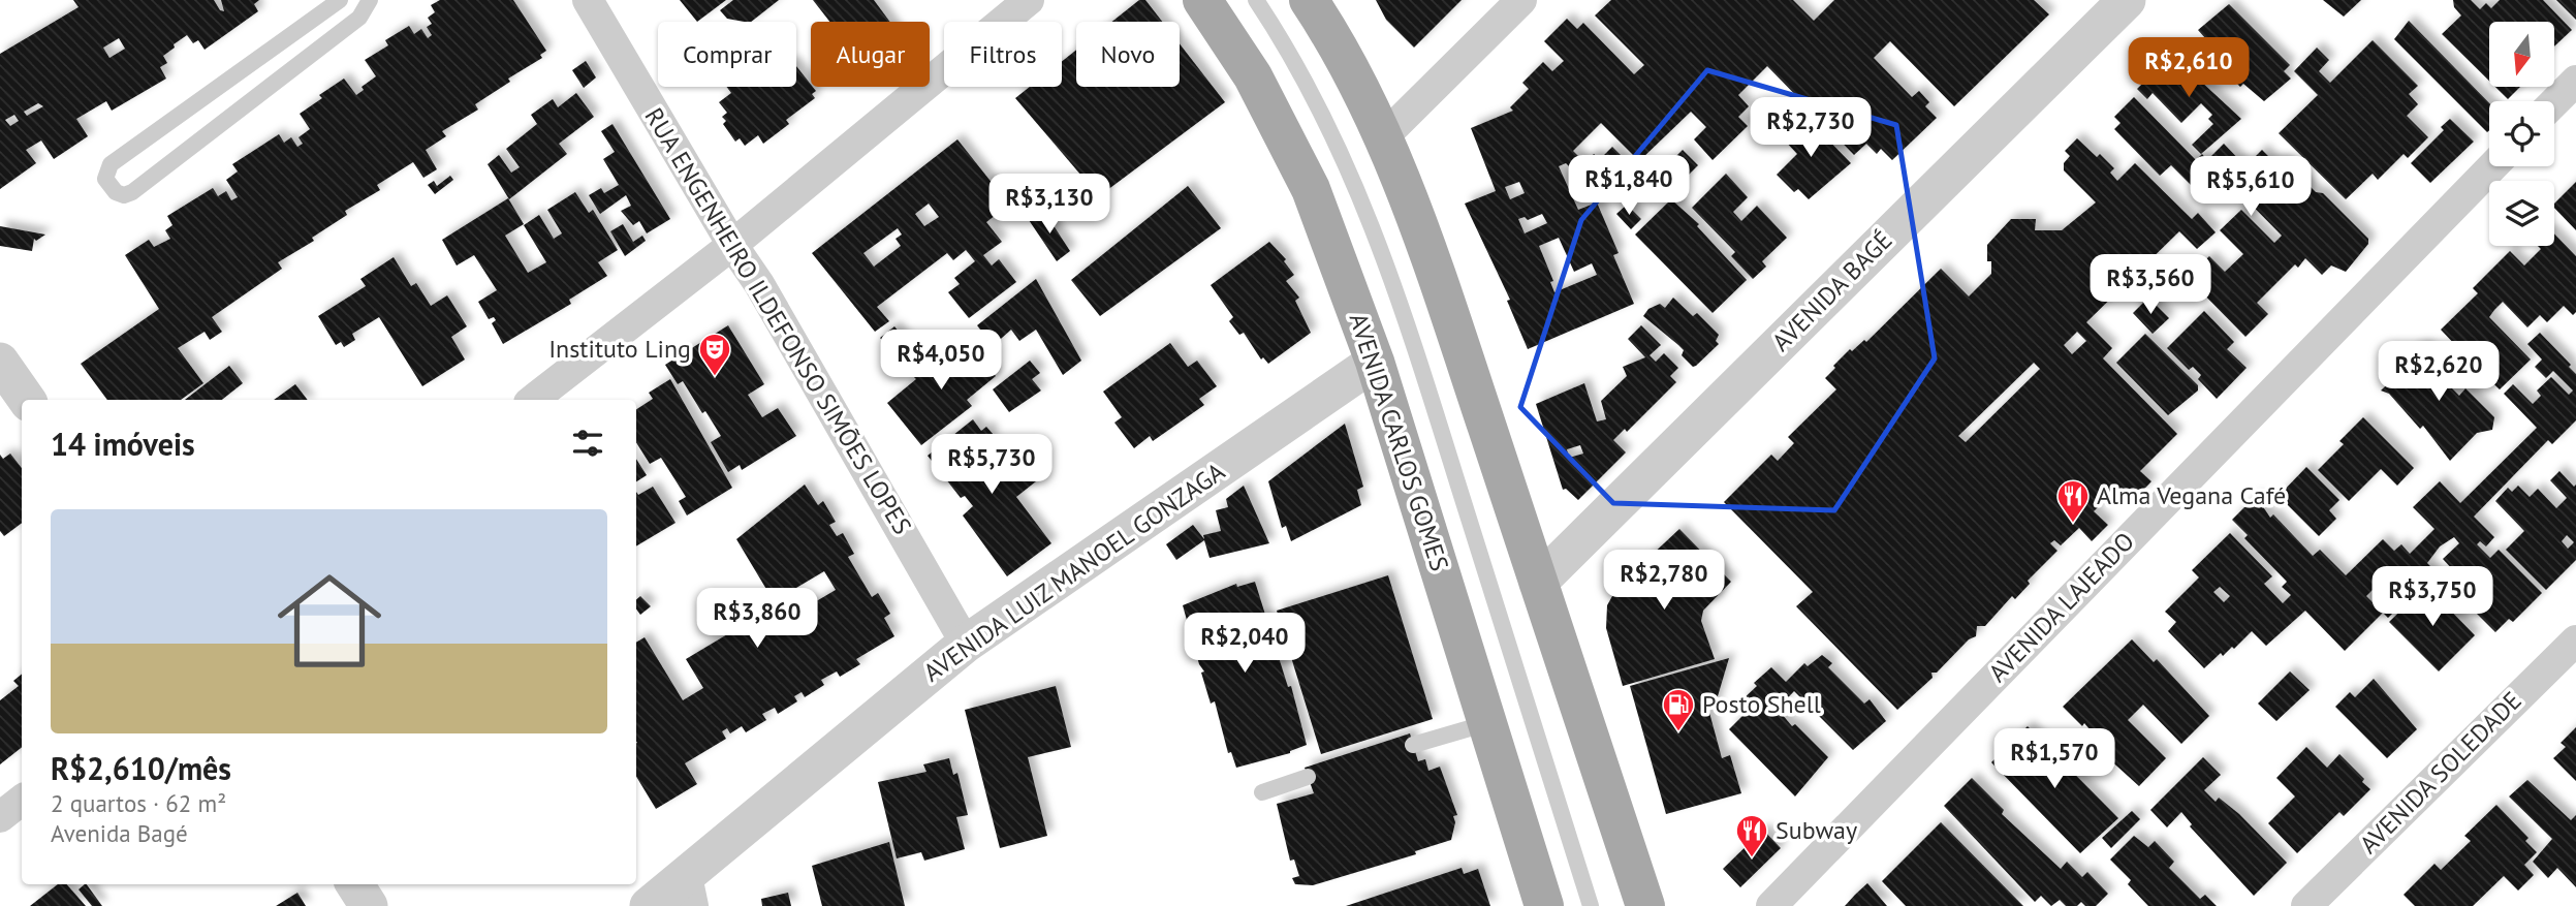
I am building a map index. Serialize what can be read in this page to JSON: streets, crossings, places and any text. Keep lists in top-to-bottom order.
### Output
{
  "streets": {
    "main road": ["AVENIDA CARLOS GOMES"],
    "street": [
      "AVENIDA BAGÉ",
      "RUA ENGENHEIRO ILDEFONSO SIMÕES LOPES",
      "AVENIDA LUIZ MANOEL GONZAGA",
      "AVENIDA LAJEADO",
      "AVENIDA SOLEDADE"
    ]
  },
  "crossings": [
    ["RUA ENGENHEIRO ILDEFONSO SIMÕES LOPES", "AVENIDA LUIZ MANOEL GONZAGA"],
    ["AVENIDA CARLOS GOMES", "AVENIDA LUIZ MANOEL GONZAGA"]
  ],
  "places": {
    "theatre": ["Instituto Ling"],
    "restaurant": ["Alma Vegana Café", "Subway"],
    "fuel station": ["Posto Shell"]
  },
  "north": "bottom",
  "page": {
    "chip": [
      "Comprar",
      "Alugar",
      "Filtros",
      "Novo"
    ],
    "price": [
      "R$2,610",
      "R$2,730",
      "R$1,840",
      "R$5,610",
      "R$3,130",
      "R$3,560",
      "R$4,050",
      "R$2,620",
      "R$5,730",
      "R$2,780",
      "R$3,750",
      "R$3,860",
      "R$2,040",
      "R$1,570"
    ],
    "heading": "14 imóveis",
    "list": [
      {
        "name": "R$2,610/mês",
        "note": "2 quartos · 62 m² · Avenida Bagé"
      }
    ]
  }
}
